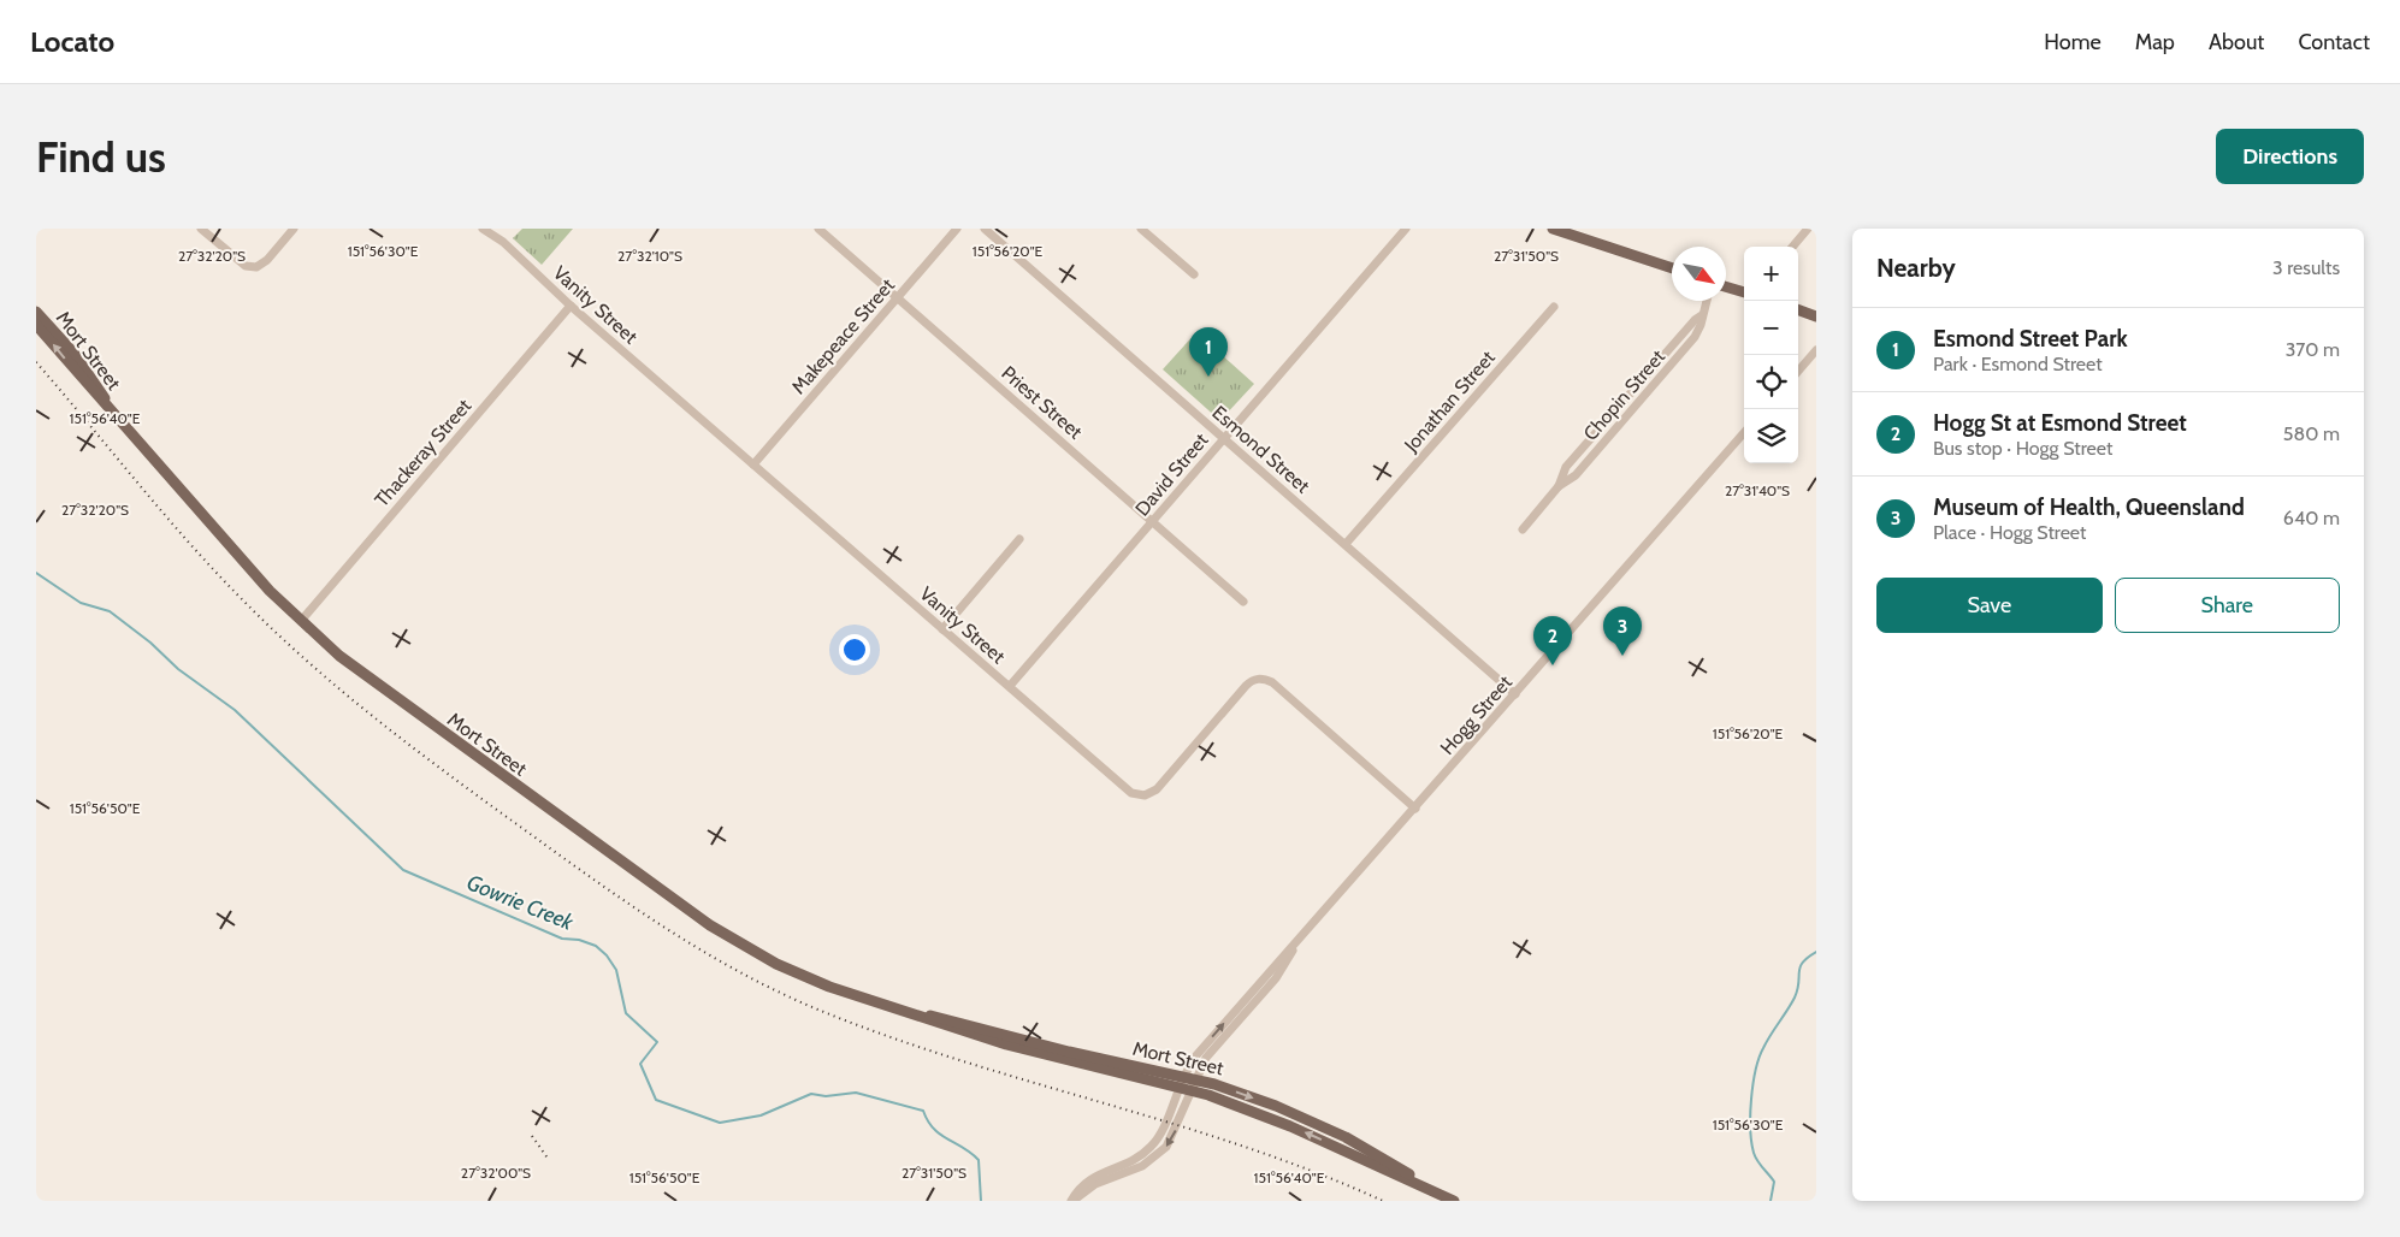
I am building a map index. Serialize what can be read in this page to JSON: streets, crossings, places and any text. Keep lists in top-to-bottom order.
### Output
{
  "streets": {
    "main road": ["Mort Street"],
    "street": [
      "Vanity Street",
      "Makepeace Street",
      "Chopin Street",
      "Jonathan Street",
      "Priest Street",
      "Esmond Street",
      "Thackeray Street",
      "David Street",
      "Hogg Street"
    ]
  },
  "crossings": [
    ["Vanity Street", "Makepeace Street"],
    ["Vanity Street", "Thackeray Street"],
    ["Vanity Street", "David Street"],
    ["Vanity Street", "Hogg Street"],
    ["Makepeace Street", "Priest Street"],
    ["Mort Street", "Thackeray Street"],
    ["Mort Street", "Hogg Street"],
    ["Jonathan Street", "Esmond Street"],
    ["Priest Street", "David Street"],
    ["Esmond Street", "David Street"],
    ["Esmond Street", "Hogg Street"]
  ],
  "water": ["Gowrie Creek"],
  "north": "bottom right",
  "page": {
    "header": "Locato",
    "nav": [
      "Home",
      "Map",
      "About",
      "Contact"
    ],
    "buttons": [
      "Directions",
      ["Save", "Share"]
    ],
    "title": "Find us",
    "heading": ["Nearby", "3 results"],
    "map_buttons": ["+", "−"],
    "list": [
      {
        "mark": "1",
        "name": "Esmond Street Park",
        "note": "Park · Esmond Street",
        "value": "370 m"
      },
      {
        "mark": "2",
        "name": "Hogg St at Esmond Street",
        "note": "Bus stop · Hogg Street",
        "value": "580 m"
      },
      {
        "mark": "3",
        "name": "Museum of Health, Queensland",
        "note": "Place · Hogg Street",
        "value": "640 m"
      }
    ],
    "pins": ["1", "3", "2"]
  },
  "coordinates": [
    "151°56'30\"E",
    "151°56'20\"E",
    "27°32'20\"S",
    "27°32'10\"S",
    "27°31'50\"S",
    "151°56'40\"E",
    "27°31'40\"S",
    "151°56'50\"E",
    "27°32'00\"S"
  ]
}
